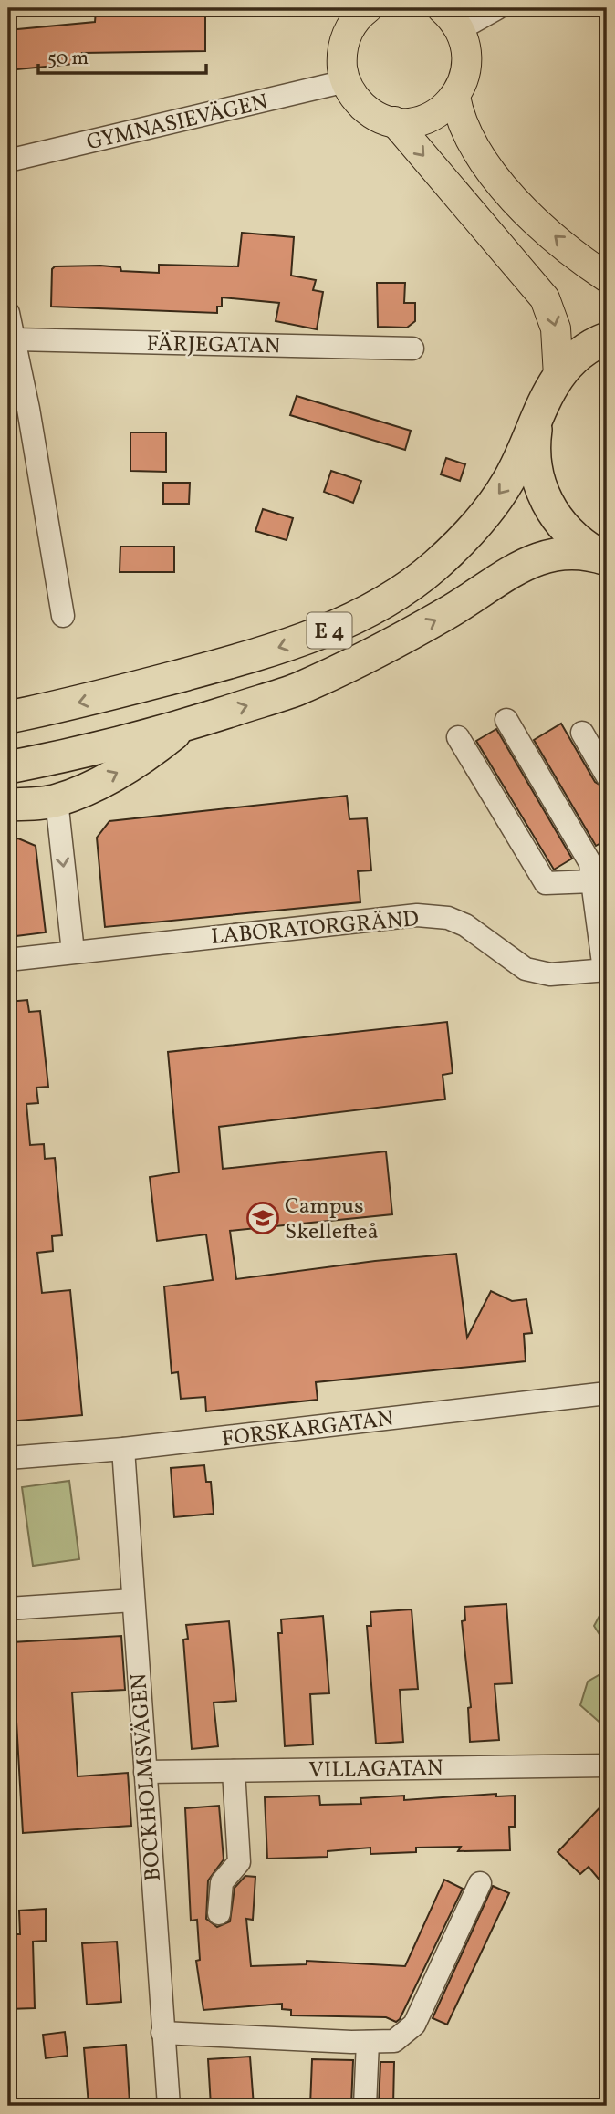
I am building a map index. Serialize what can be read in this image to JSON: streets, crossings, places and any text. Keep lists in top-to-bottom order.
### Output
{
  "streets": {
    "highway": ["E 4"],
    "street": [
      "GYMNASIEVÄGEN",
      "FÄRJEGATAN",
      "LABORATORGRÄND",
      "FORSKARGATAN",
      "VILLAGATAN",
      "BOCKHOLMSVÄGEN"
    ]
  },
  "crossings": [
    ["FORSKARGATAN", "BOCKHOLMSVÄGEN"],
    ["VILLAGATAN", "BOCKHOLMSVÄGEN"]
  ],
  "places": {
    "school or university": ["Campus Skellefteå"]
  },
  "scale_bar": "50 m"
}
